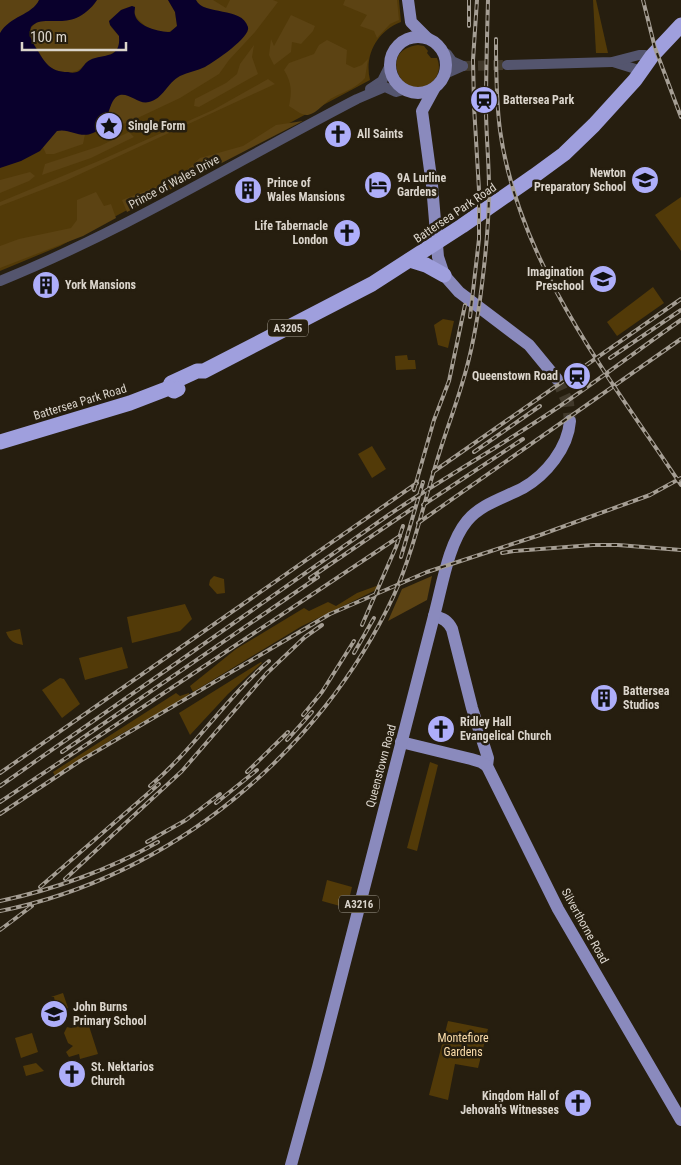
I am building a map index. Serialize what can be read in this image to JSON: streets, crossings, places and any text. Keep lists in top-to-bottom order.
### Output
{
  "streets": {
    "highway": ["Battersea Park Road", "A3205"],
    "main road": ["Queenstown Road", "A3216", "Silverthorne Road"],
    "street": ["Prince of Wales Drive"]
  },
  "crossings": [
    ["Queenstown Road", "Silverthorne Road"]
  ],
  "parks": ["Montefiore Gardens"],
  "places": {
    "station": ["Battersea Park", "Queenstown Road"],
    "place": ["Single Form"],
    "church": [
      "All Saints",
      "Life Tabernacle London",
      "Ridley Hall Evangelical Church",
      "St. Nektarios Church",
      "Kingdom Hall of Jehovah's Witnesses"
    ],
    "school or university": ["Newton Preparatory School", "Imagination Preschool", "John Burns Primary School"],
    "hotel": ["9A Lurline Gardens"],
    "building": ["Prince of Wales Mansions", "York Mansions", "Battersea Studios"]
  },
  "scale_bar": "100 m"
}
